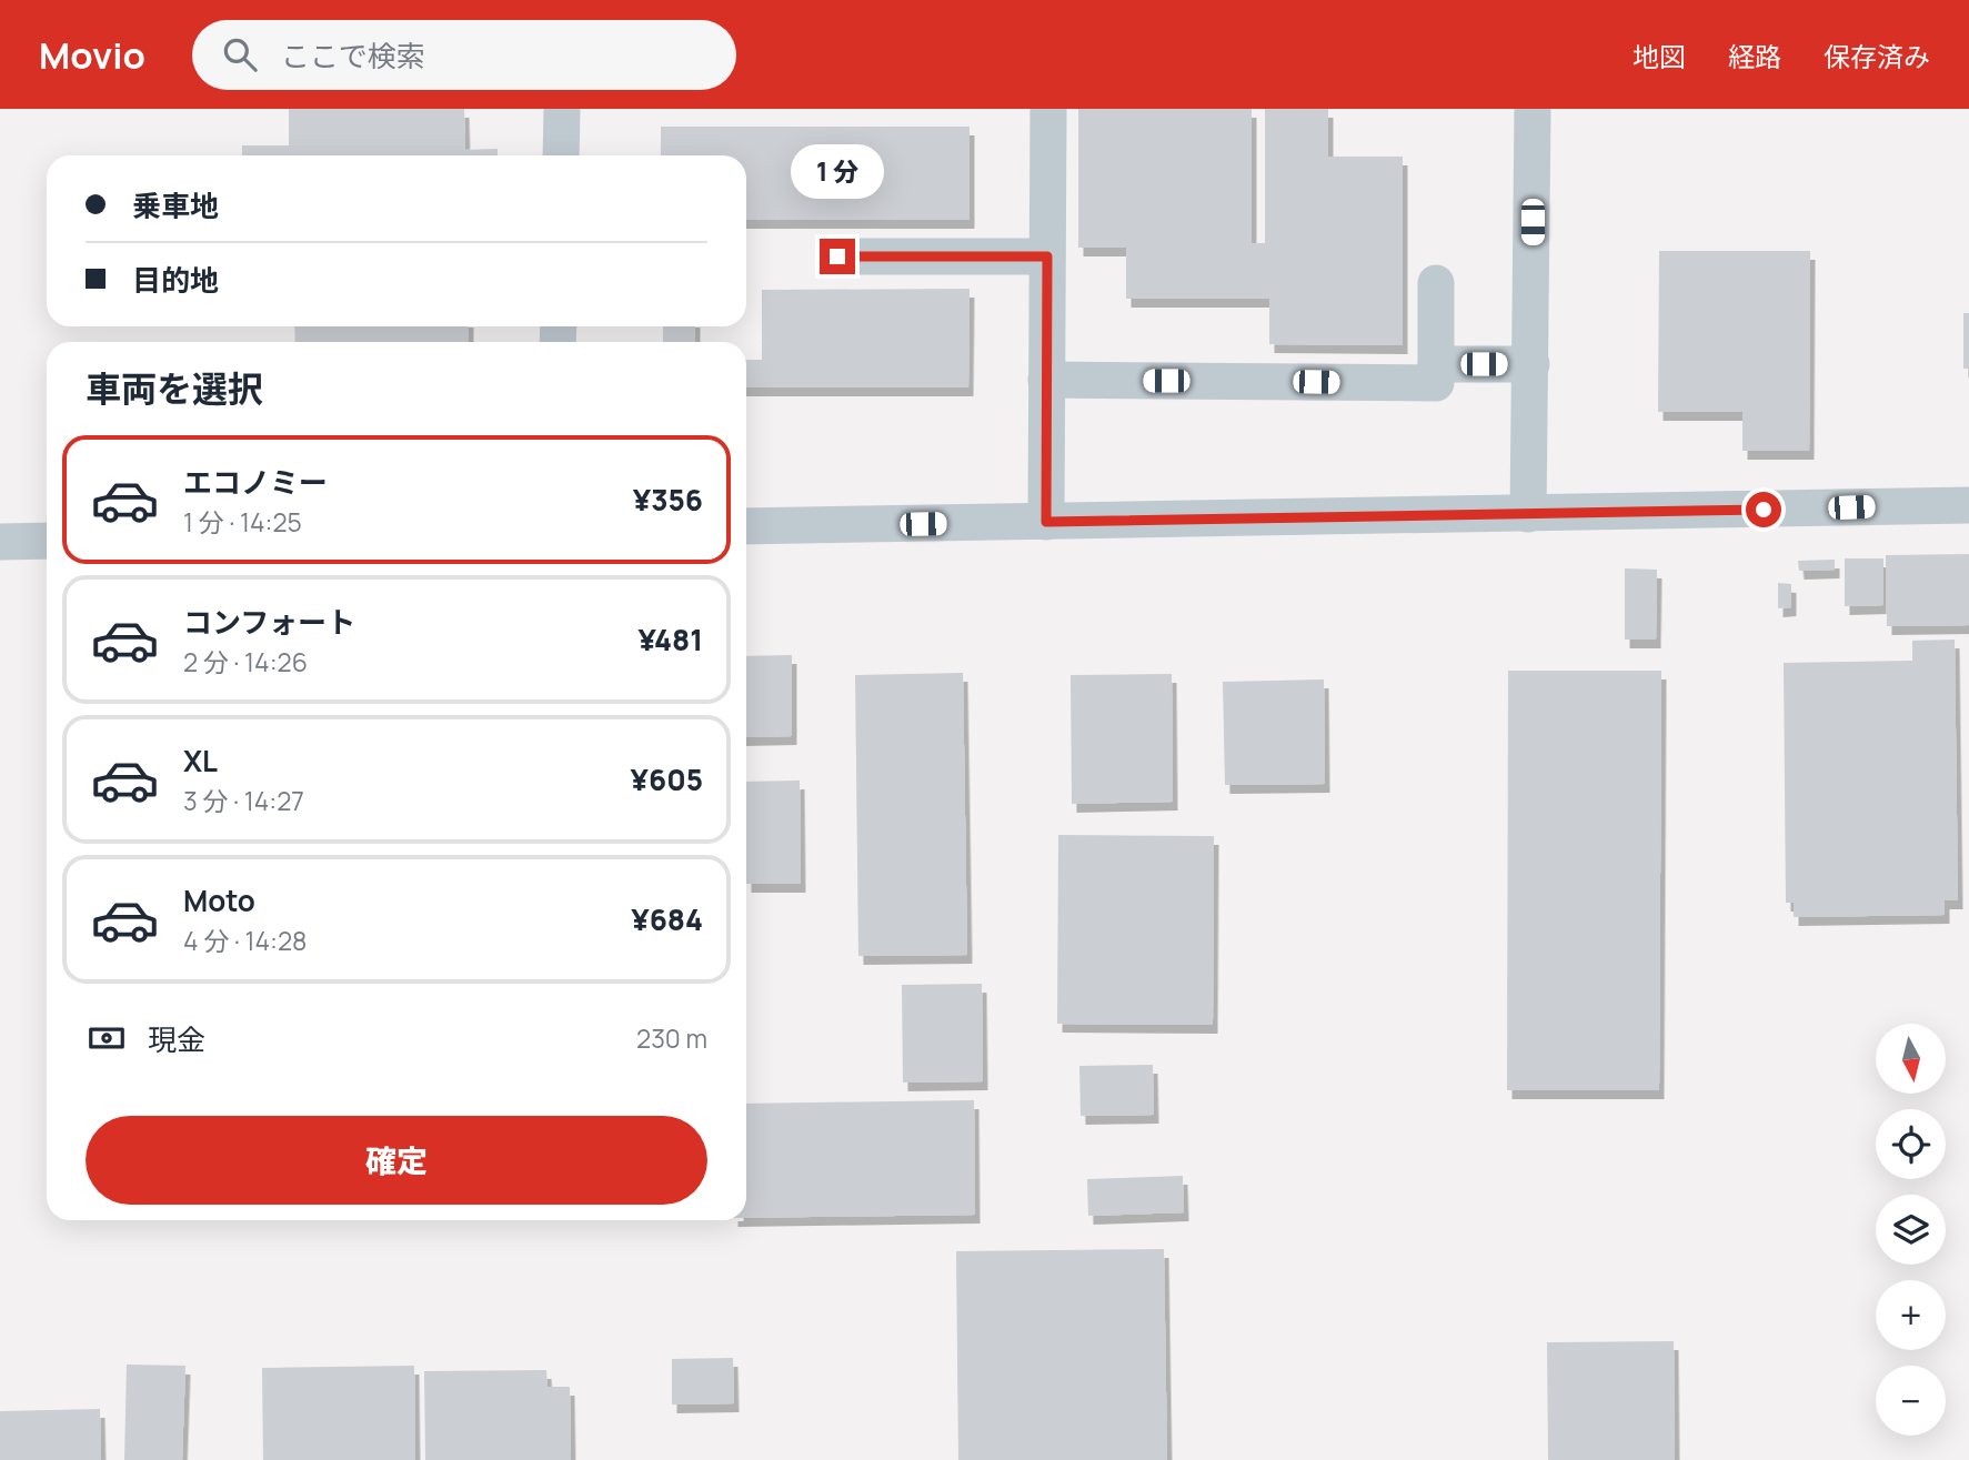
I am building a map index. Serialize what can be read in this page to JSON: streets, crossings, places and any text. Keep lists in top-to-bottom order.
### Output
{
  "north": "bottom",
  "page": {
    "header": "Movio",
    "search": "ここで検索",
    "nav": ["地図", "経路", "保存済み"],
    "bubble": "1 分",
    "banner": ["乗車地", "目的地"],
    "heading": "車両を選択",
    "list": [
      {
        "name": "エコノミー",
        "note": "1 分 · 14:25",
        "value": "¥356"
      },
      {
        "name": "コンフォート",
        "note": "2 分 · 14:26",
        "value": "¥481"
      },
      {
        "name": "XL",
        "note": "3 分 · 14:27",
        "value": "¥605"
      },
      {
        "name": "Moto",
        "note": "4 分 · 14:28",
        "value": "¥684"
      }
    ],
    "pay": ["現金", "230 m"],
    "map_buttons": ["+", "−"],
    "buttons": "確定"
  }
}
